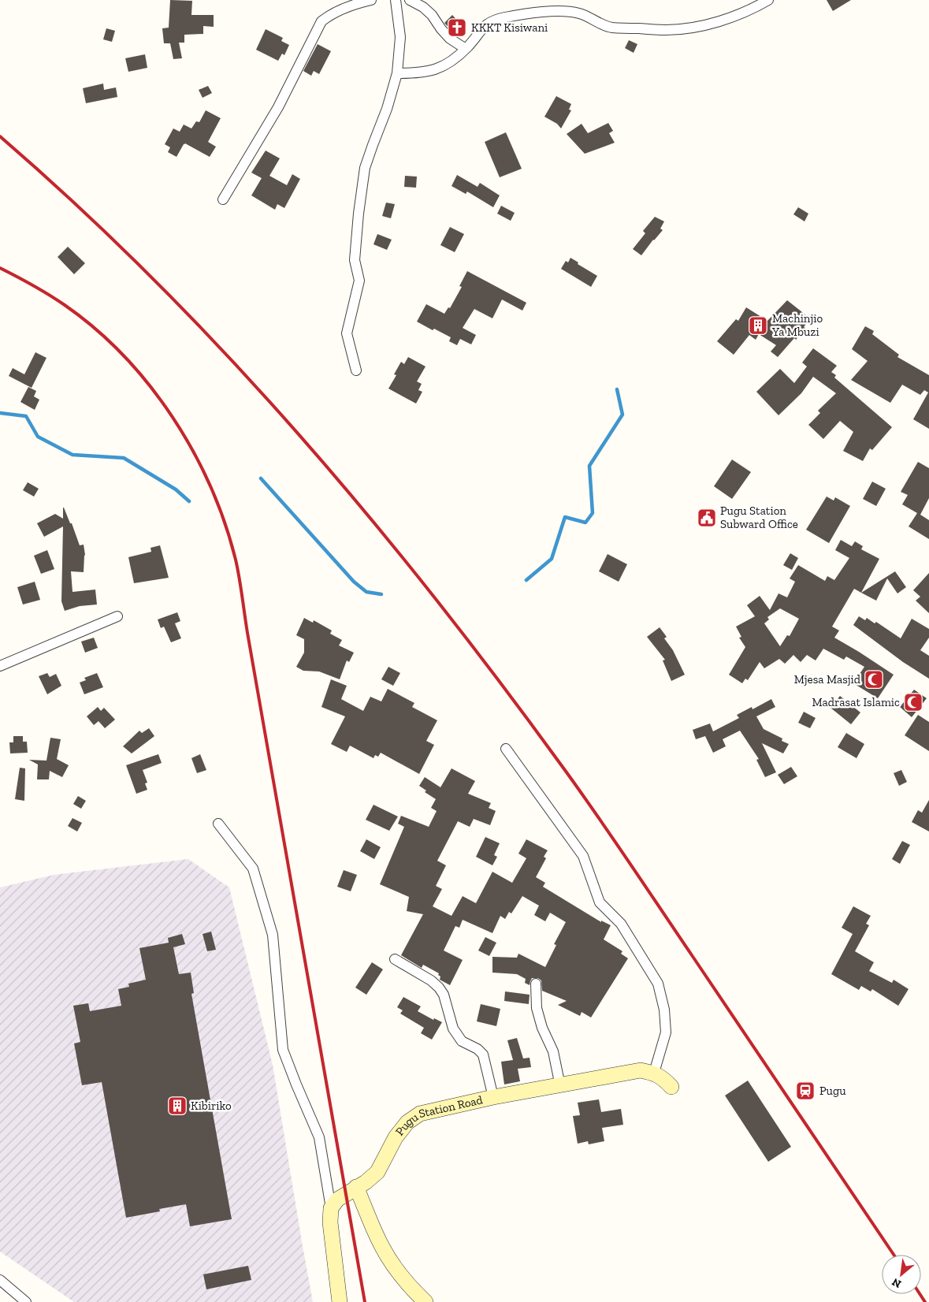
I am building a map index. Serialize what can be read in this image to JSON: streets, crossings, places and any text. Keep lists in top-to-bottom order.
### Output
{
  "streets": {
    "street": ["Pugu Station Road"]
  },
  "places": {
    "church": ["KKKT Kisiwani"],
    "building": ["Machinjio Ya Mbuzi", "Kibiriko"],
    "public building": ["Pugu Station Subward Office"],
    "mosque": ["Mjesa Masjid", "Madrasat Islamic"],
    "station": ["Pugu"]
  },
  "north": "bottom left"
}
